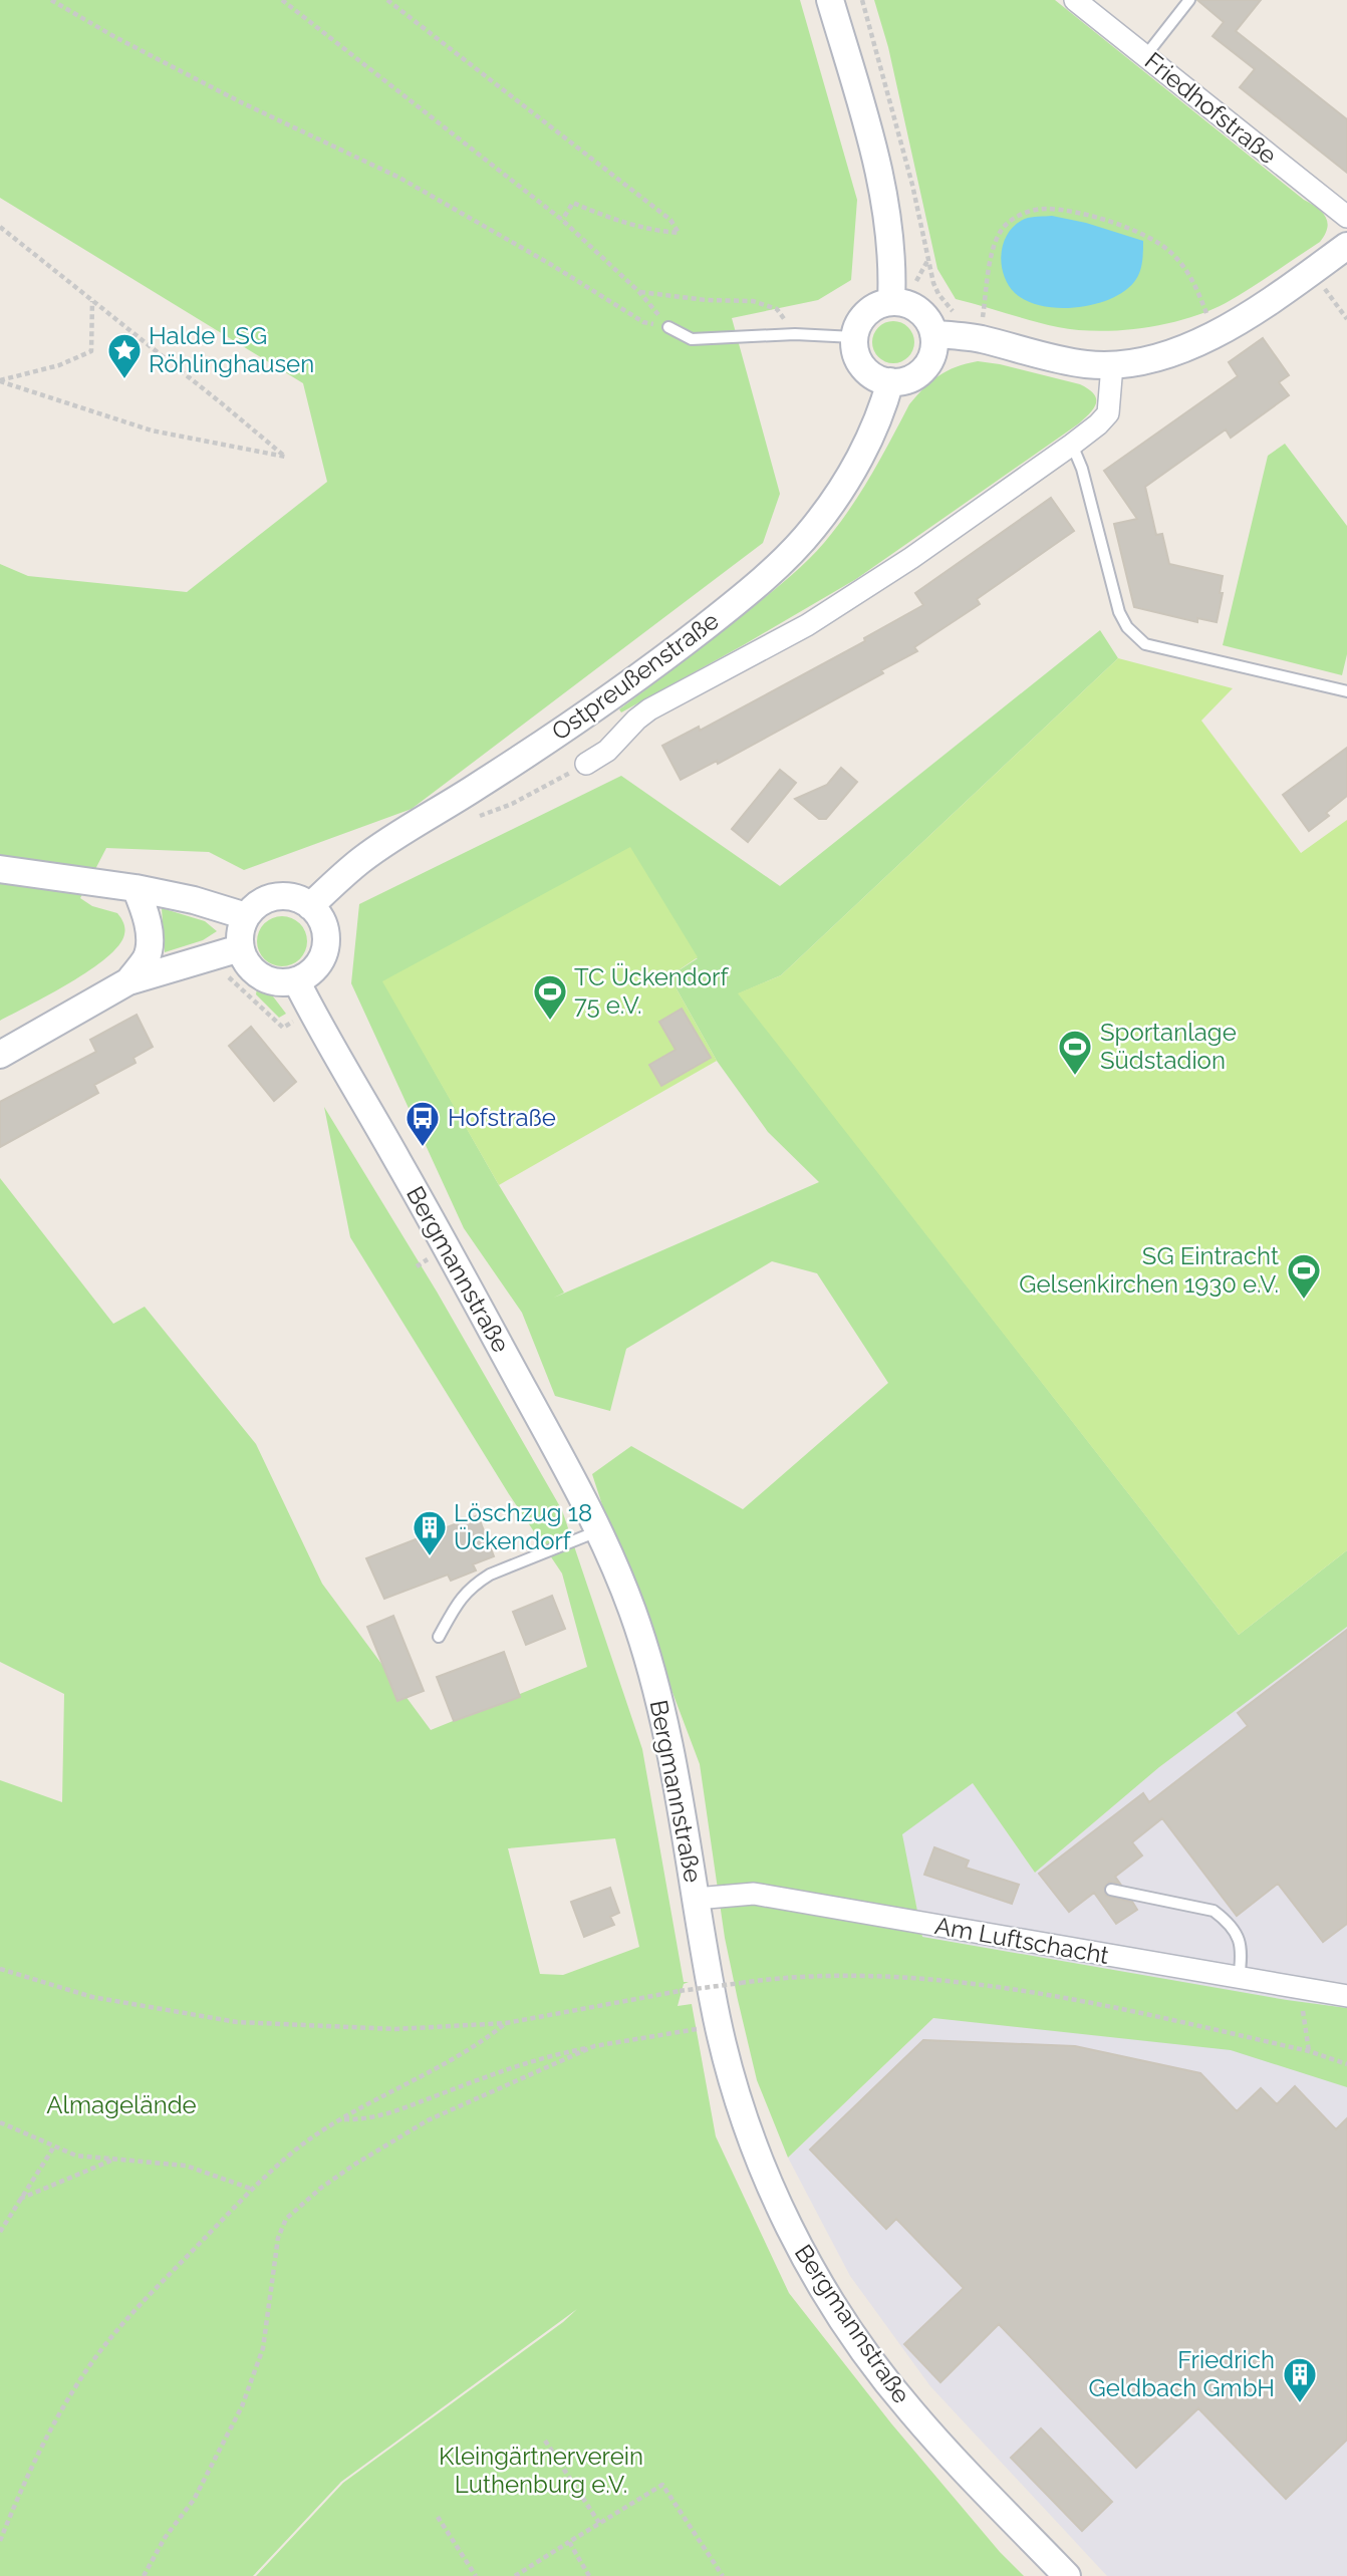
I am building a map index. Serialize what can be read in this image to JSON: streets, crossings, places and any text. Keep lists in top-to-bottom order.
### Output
{
  "streets": {
    "street": [
      "Friedhofstraße",
      "Ostpreußenstraße",
      "Bergmannstraße",
      "Am Luftschacht"
    ]
  },
  "crossings": [
    ["Ostpreußenstraße", "Bergmannstraße"],
    ["Bergmannstraße", "Am Luftschacht"]
  ],
  "parks": ["Almagelände", "Kleingärtnerverein Luthenburg e.V."],
  "places": {
    "place": ["Halde LSG Röhlinghausen"],
    "sports": ["TC Ückendorf 75 e.V.", "Sportanlage Südstadion", "SG Eintracht Gelsenkirchen 1930 e.V."],
    "bus stop": ["Hofstraße"],
    "building": ["Löschzug 18 Ückendorf", "Friedrich Geldbach GmbH"]
  }
}
